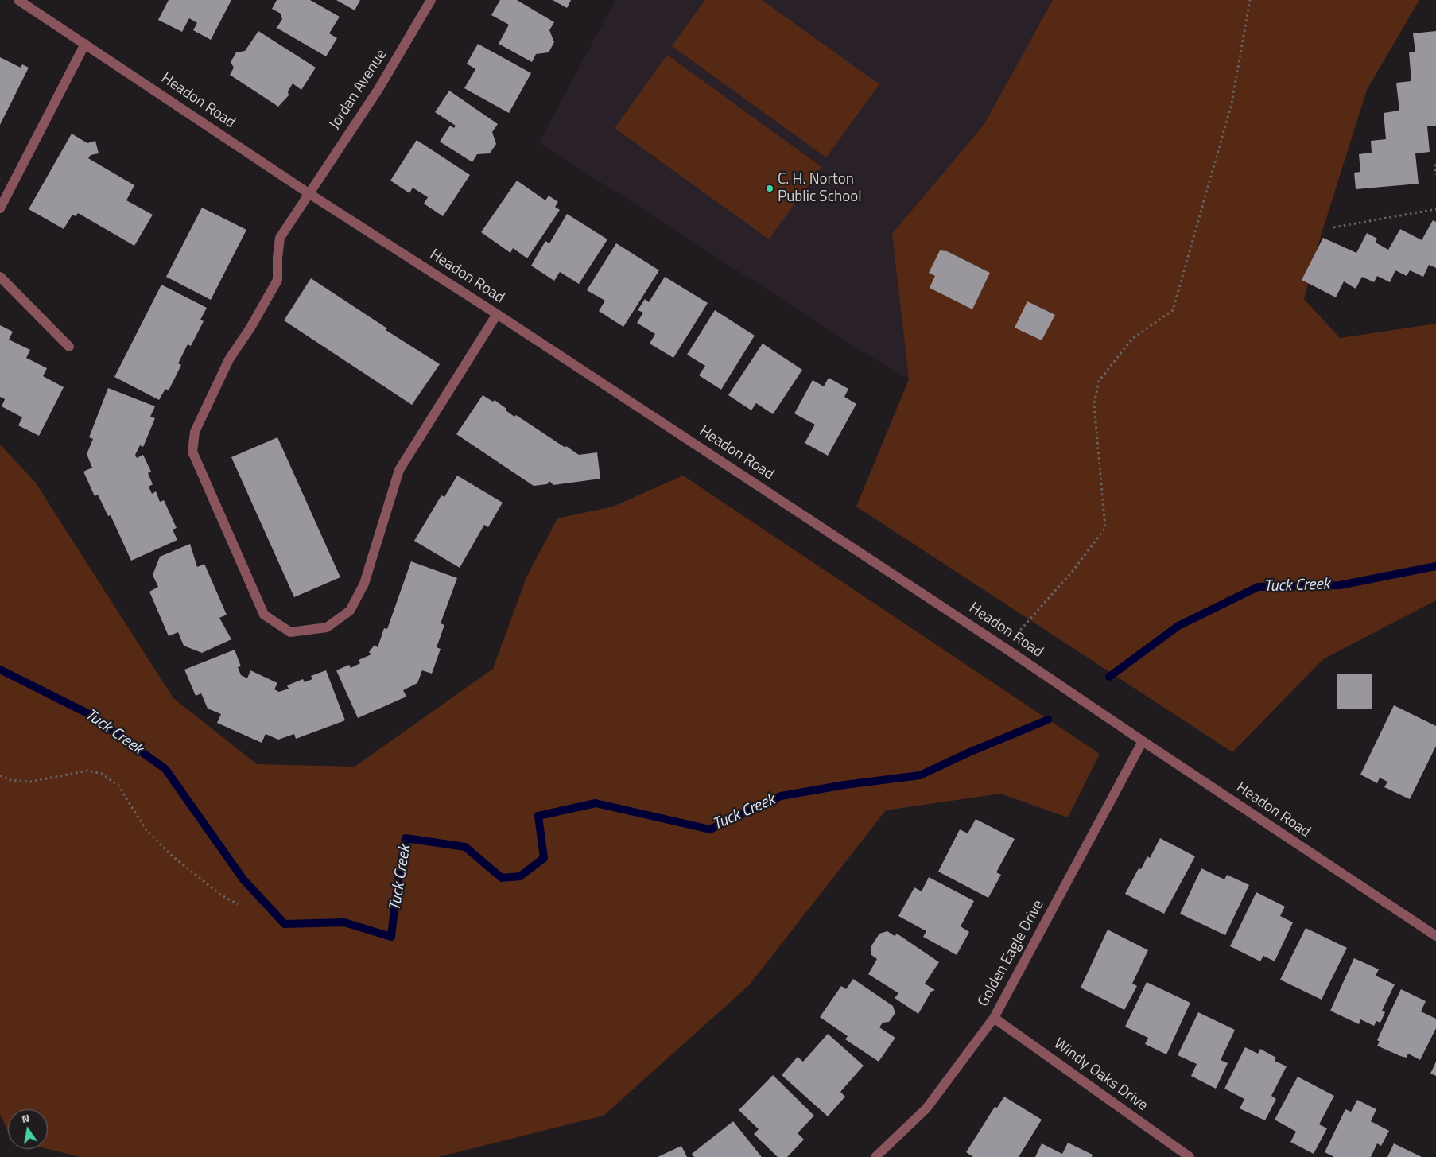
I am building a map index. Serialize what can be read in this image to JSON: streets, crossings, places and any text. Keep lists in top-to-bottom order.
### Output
{
  "streets": {
    "street": [
      "Jordan Avenue",
      "Headon Road",
      "Golden Eagle Drive",
      "Windy Oaks Drive"
    ]
  },
  "crossings": [
    ["Jordan Avenue", "Headon Road"],
    ["Headon Road", "Golden Eagle Drive"],
    ["Golden Eagle Drive", "Windy Oaks Drive"]
  ],
  "water": ["Tuck Creek"],
  "places": ["C. H. Norton Public School"],
  "north": "top"
}
